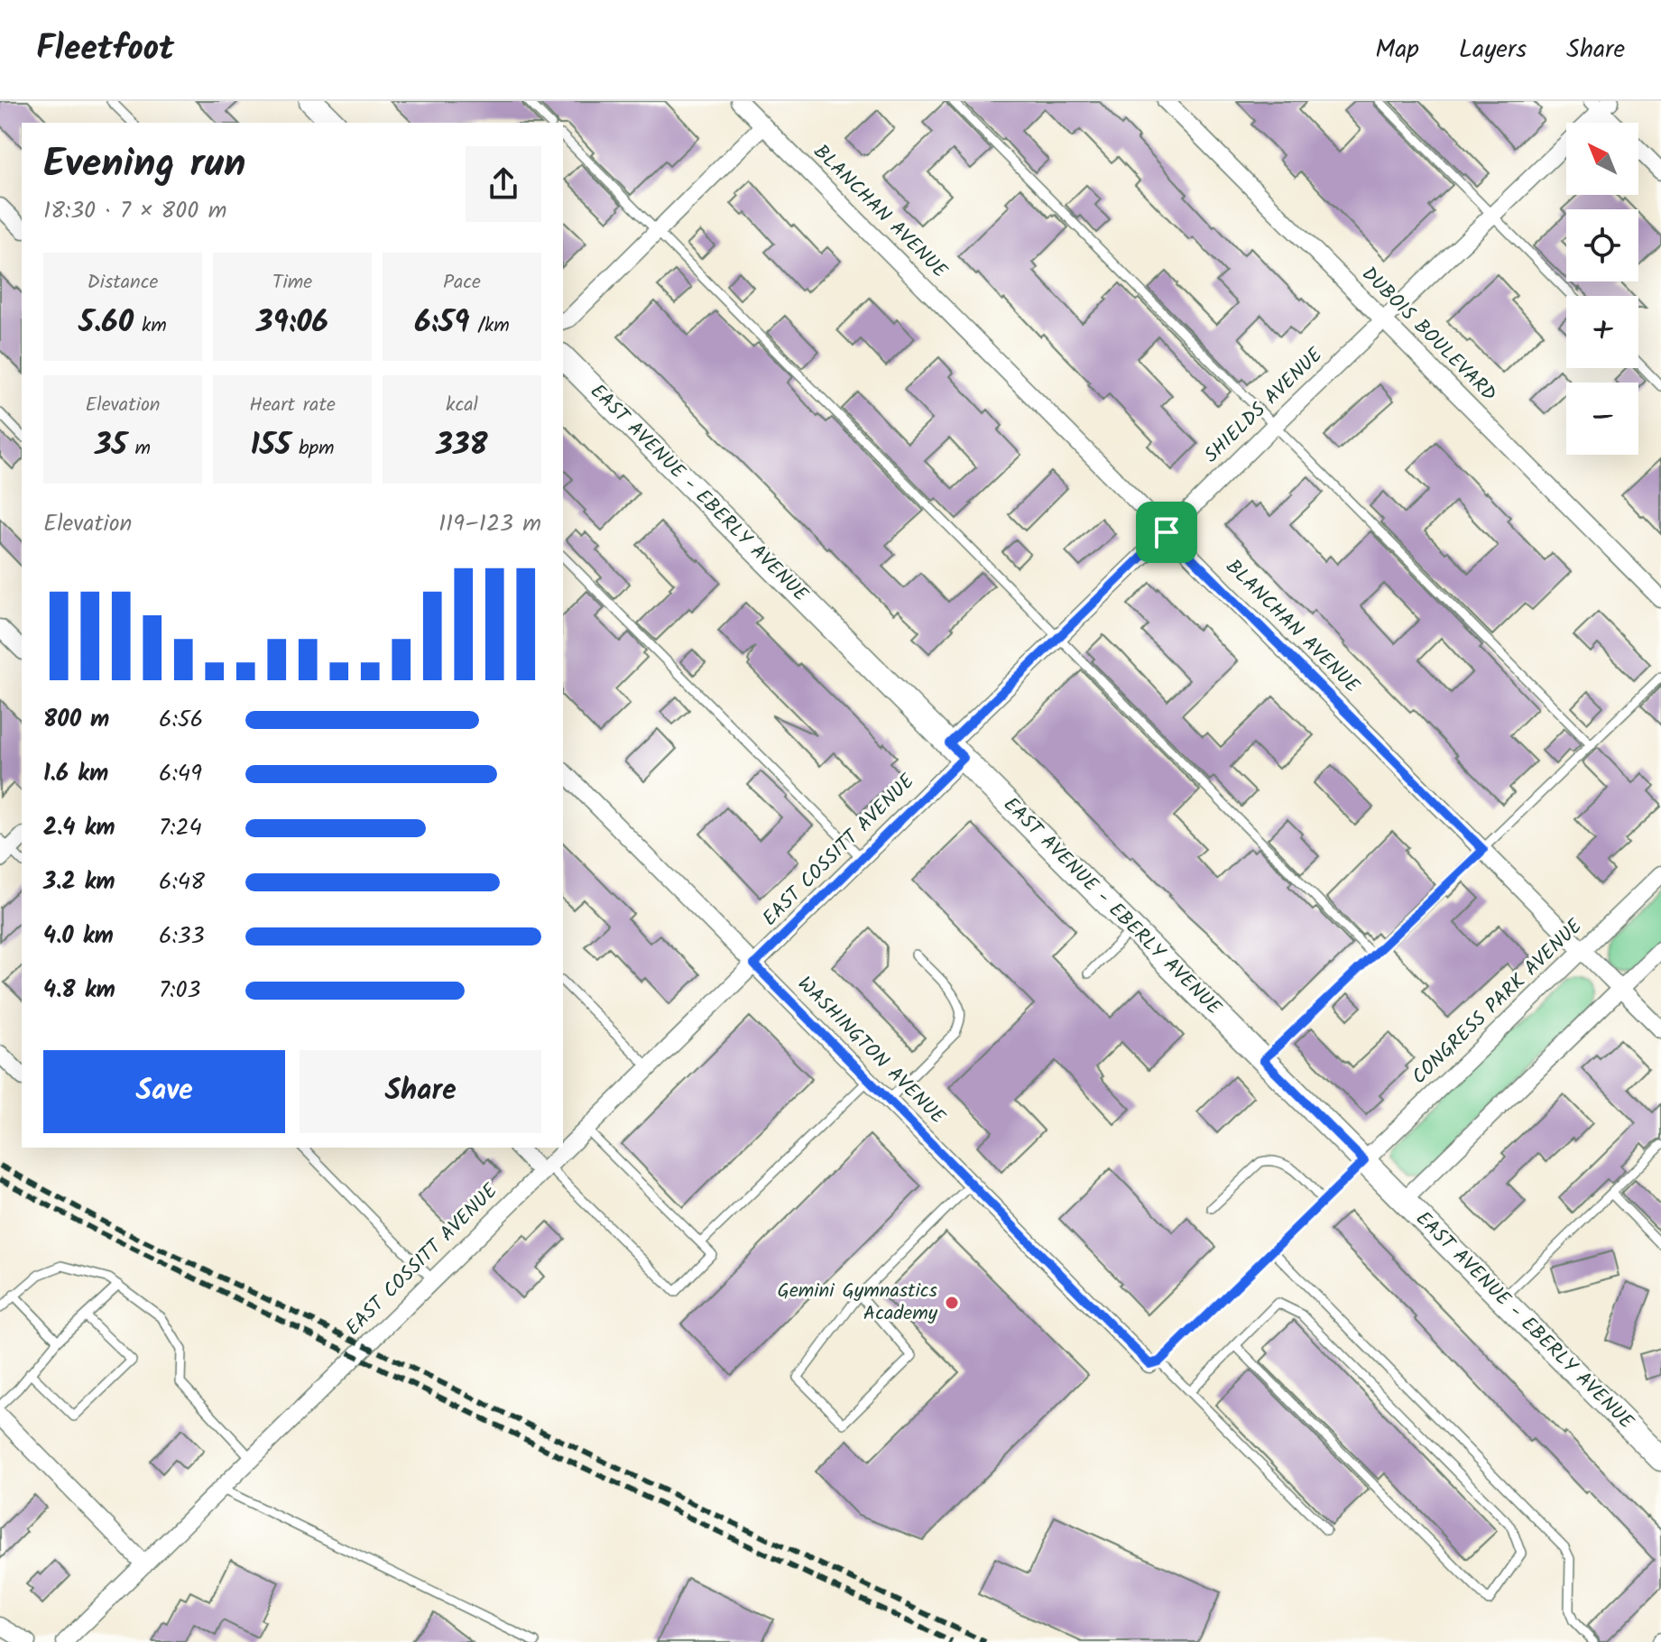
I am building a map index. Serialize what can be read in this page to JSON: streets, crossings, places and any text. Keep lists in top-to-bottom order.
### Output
{
  "streets": {
    "main road": ["EAST AVENUE - EBERLY AVENUE"],
    "street": [
      "BLANCHAN AVENUE",
      "DUBOIS BOULEVARD",
      "SHIELDS AVENUE",
      "EAST COSSITT AVENUE",
      "CONGRESS PARK AVENUE",
      "WASHINGTON AVENUE"
    ]
  },
  "crossings": [
    ["BLANCHAN AVENUE", "SHIELDS AVENUE"],
    ["BLANCHAN AVENUE", "CONGRESS PARK AVENUE"],
    ["DUBOIS BOULEVARD", "SHIELDS AVENUE"],
    ["SHIELDS AVENUE", "EAST AVENUE - EBERLY AVENUE"],
    ["SHIELDS AVENUE", "EAST COSSITT AVENUE"],
    ["EAST AVENUE - EBERLY AVENUE", "EAST COSSITT AVENUE"],
    ["EAST AVENUE - EBERLY AVENUE", "CONGRESS PARK AVENUE"],
    ["EAST COSSITT AVENUE", "WASHINGTON AVENUE"]
  ],
  "places": ["Gemini Gymnastics Academy"],
  "north": "top left",
  "page": {
    "header": "Fleetfoot",
    "nav": ["Map", "Layers", "Share"],
    "map_buttons": ["+", "−"],
    "heading": ["Evening run", "18:30 · 7 × 800 m"],
    "stats": [
      ["Distance", "5.60 km"],
      ["Time", "39:06"],
      ["Pace", "6:59 /km"],
      ["Elevation", "35 m"],
      ["Heart rate", "155 bpm"],
      ["kcal", "338"]
    ],
    "chart": ["Elevation", "119–123 m"],
    "list": [
      {
        "name": "800 m",
        "note": "6:56"
      },
      {
        "name": "1.6 km",
        "note": "6:49"
      },
      {
        "name": "2.4 km",
        "note": "7:24"
      },
      {
        "name": "3.2 km",
        "note": "6:48"
      },
      {
        "name": "4.0 km",
        "note": "6:33"
      },
      {
        "name": "4.8 km",
        "note": "7:03"
      }
    ],
    "buttons": ["Save", "Share"]
  }
}
